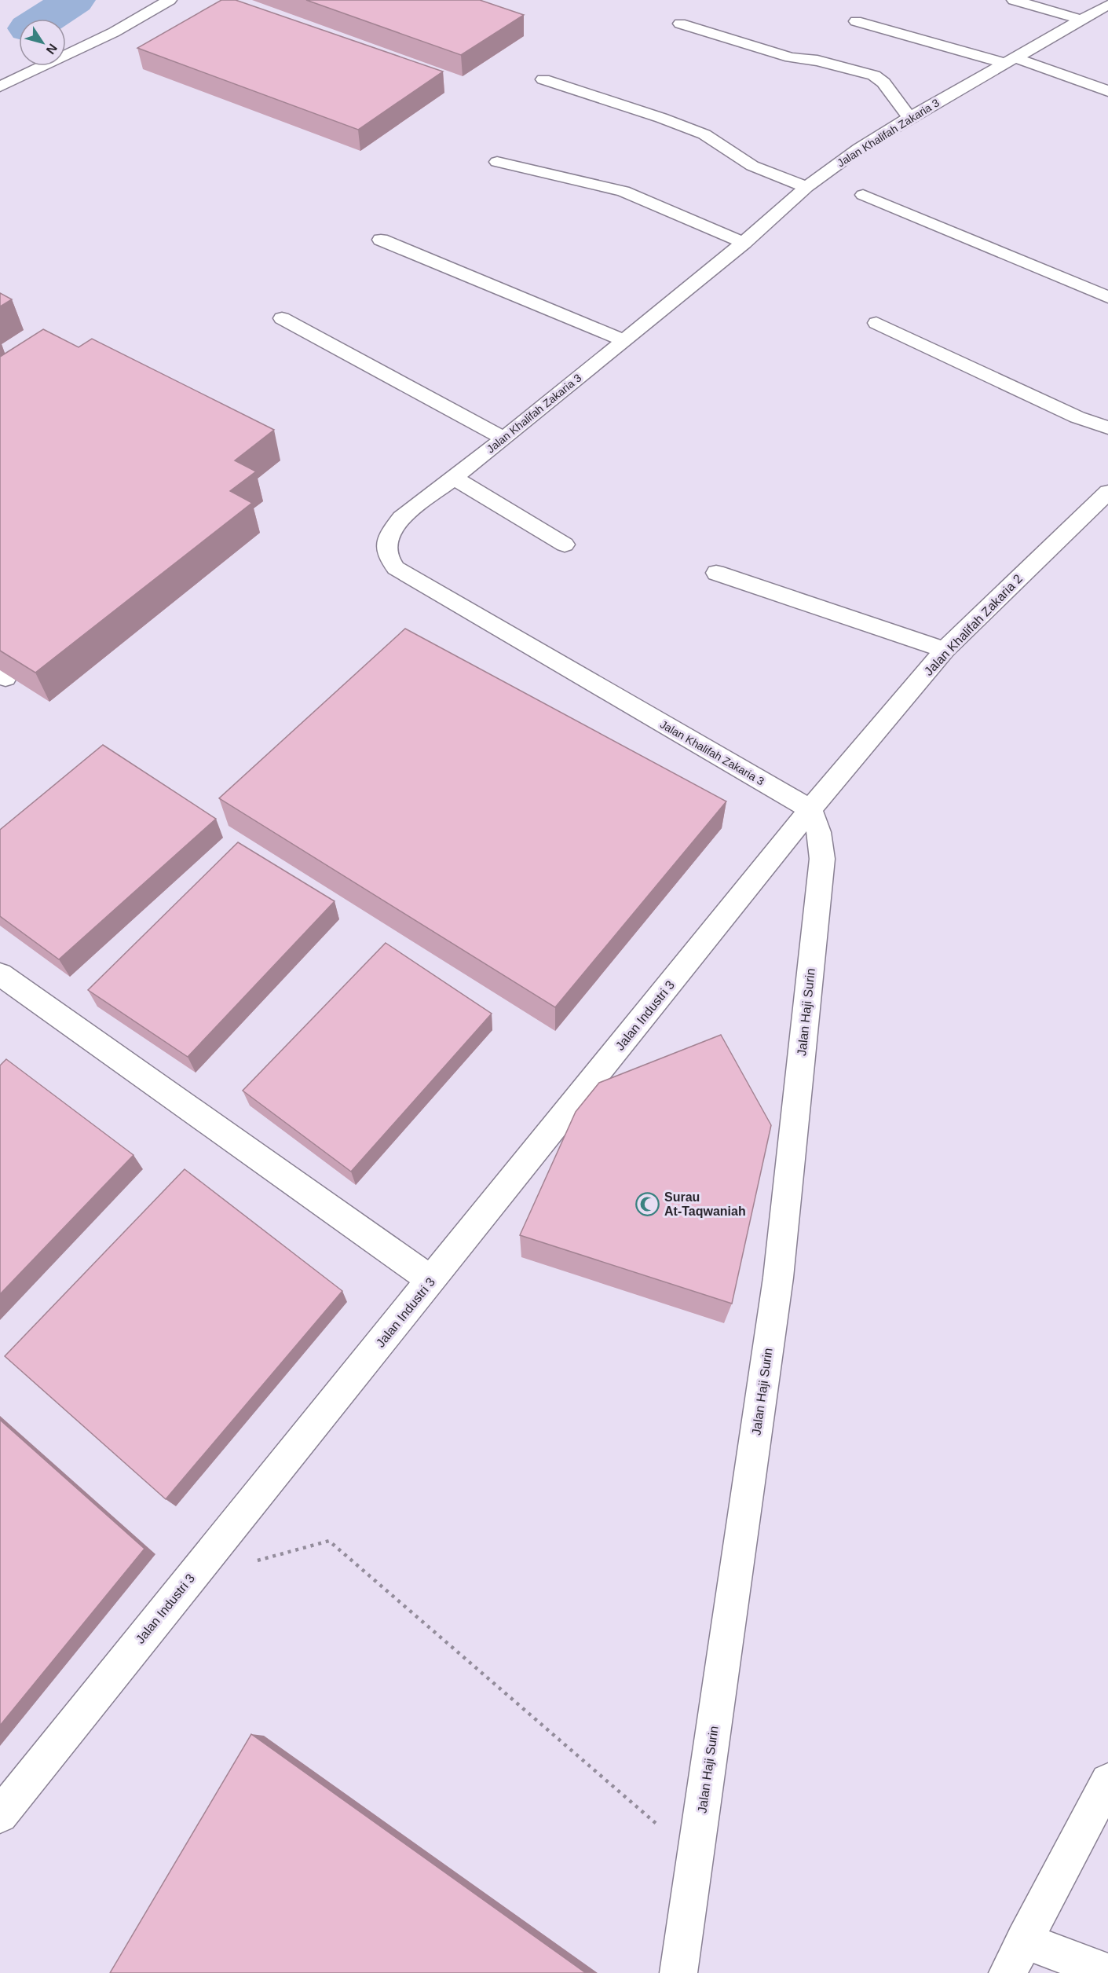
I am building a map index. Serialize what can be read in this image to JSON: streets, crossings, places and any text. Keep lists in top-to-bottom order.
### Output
{
  "streets": {
    "street": [
      "Jalan Khalifah Zakaria 3",
      "Jalan Khalifah Zakaria 2",
      "Jalan Haji Surin",
      "Jalan Industri 3"
    ]
  },
  "crossings": [
    ["Jalan Khalifah Zakaria 3", "Jalan Khalifah Zakaria 2"],
    ["Jalan Khalifah Zakaria 3", "Jalan Haji Surin"],
    ["Jalan Khalifah Zakaria 3", "Jalan Industri 3"],
    ["Jalan Khalifah Zakaria 2", "Jalan Haji Surin"],
    ["Jalan Khalifah Zakaria 2", "Jalan Industri 3"],
    ["Jalan Haji Surin", "Jalan Industri 3"]
  ],
  "places": {
    "mosque": ["Surau At-Taqwaniah"]
  },
  "north": "bottom right"
}
